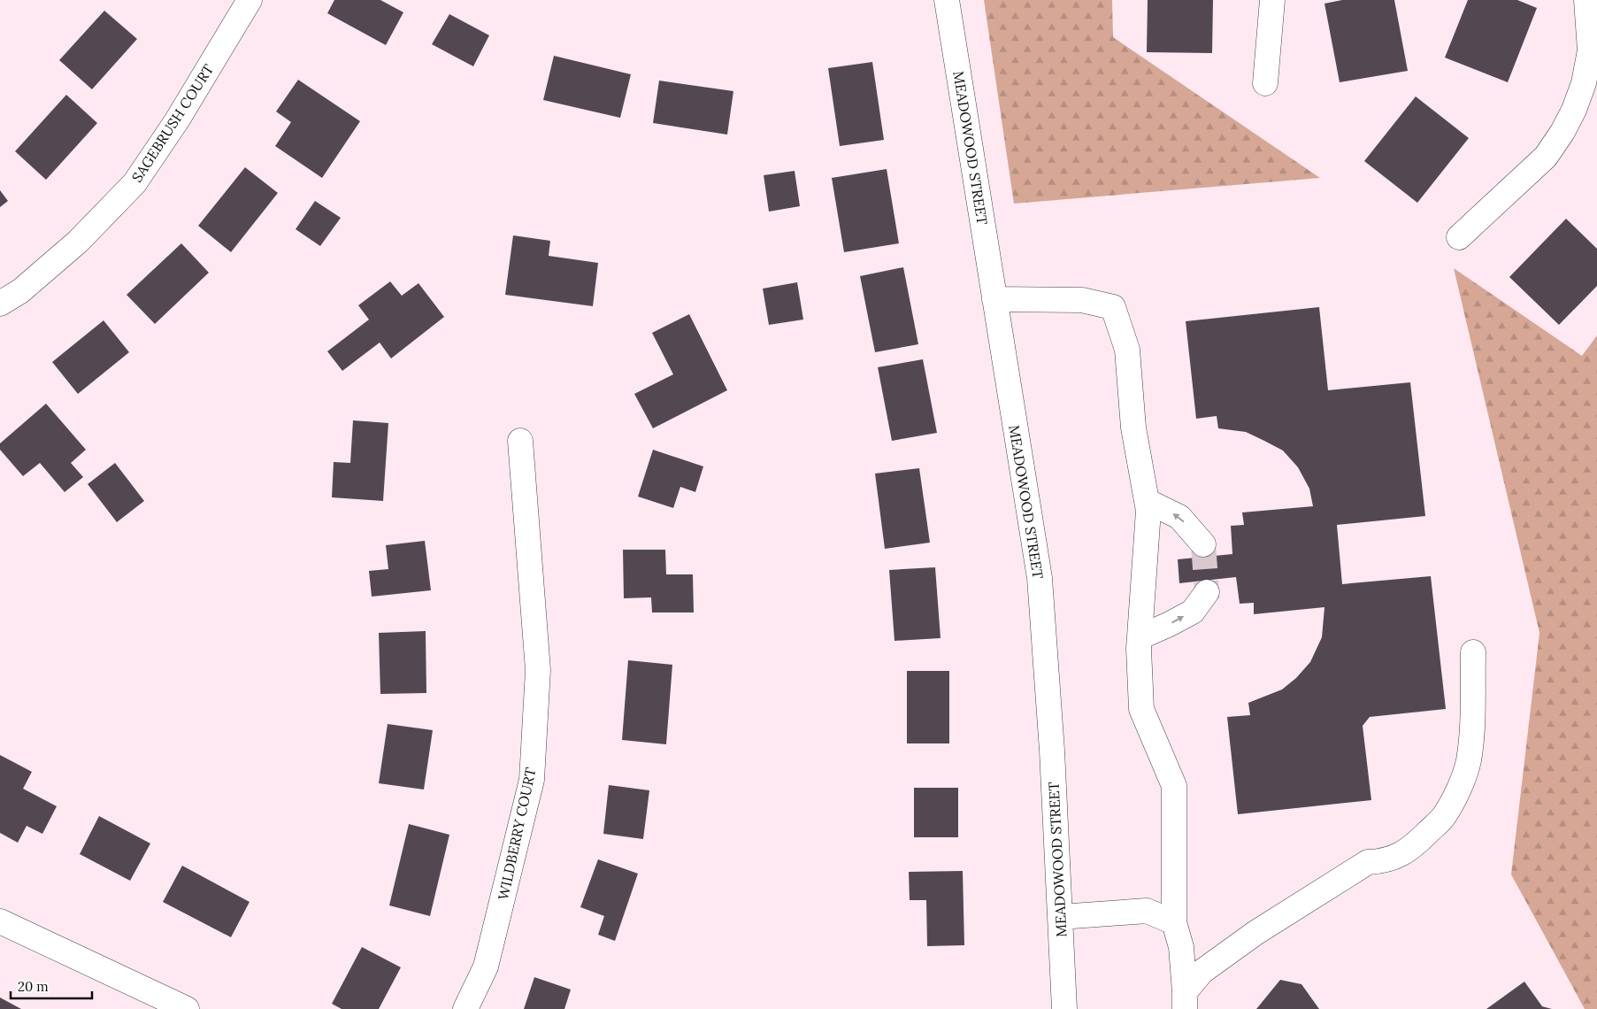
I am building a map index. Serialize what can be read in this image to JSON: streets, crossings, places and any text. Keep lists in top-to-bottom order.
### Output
{
  "streets": {
    "street": ["SAGEBRUSH COURT", "MEADOWOOD STREET", "WILDBERRY COURT"]
  },
  "scale_bar": "20 m"
}
